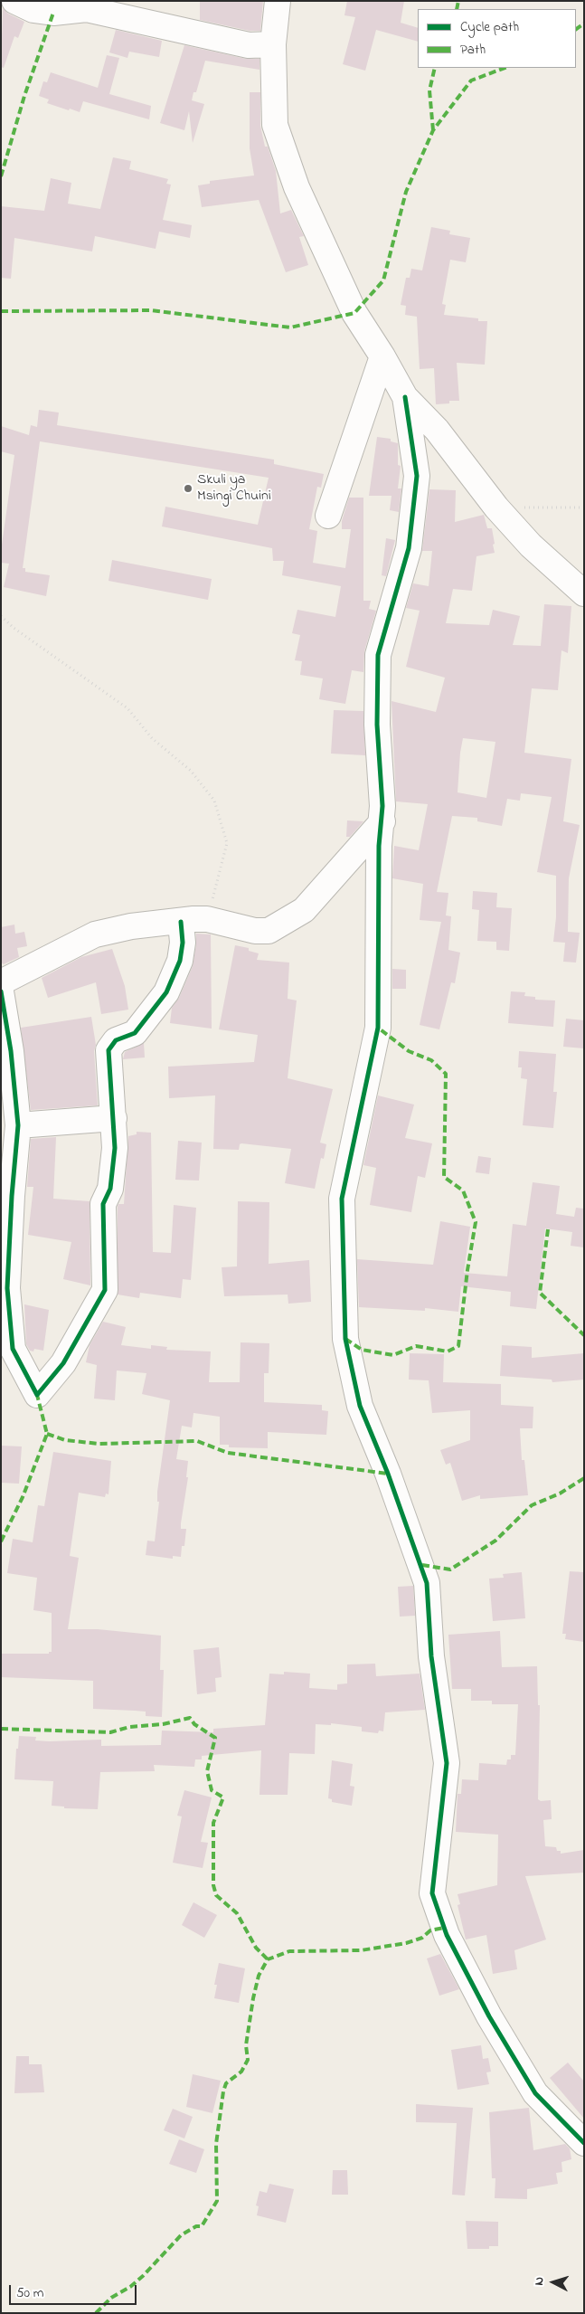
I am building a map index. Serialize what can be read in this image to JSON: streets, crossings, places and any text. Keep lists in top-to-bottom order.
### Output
{
  "places": ["Skuli ya Msingi Chuini"],
  "legend": ["Cycle path", "Path"],
  "scale_bar": "50 m",
  "north": "left"
}
